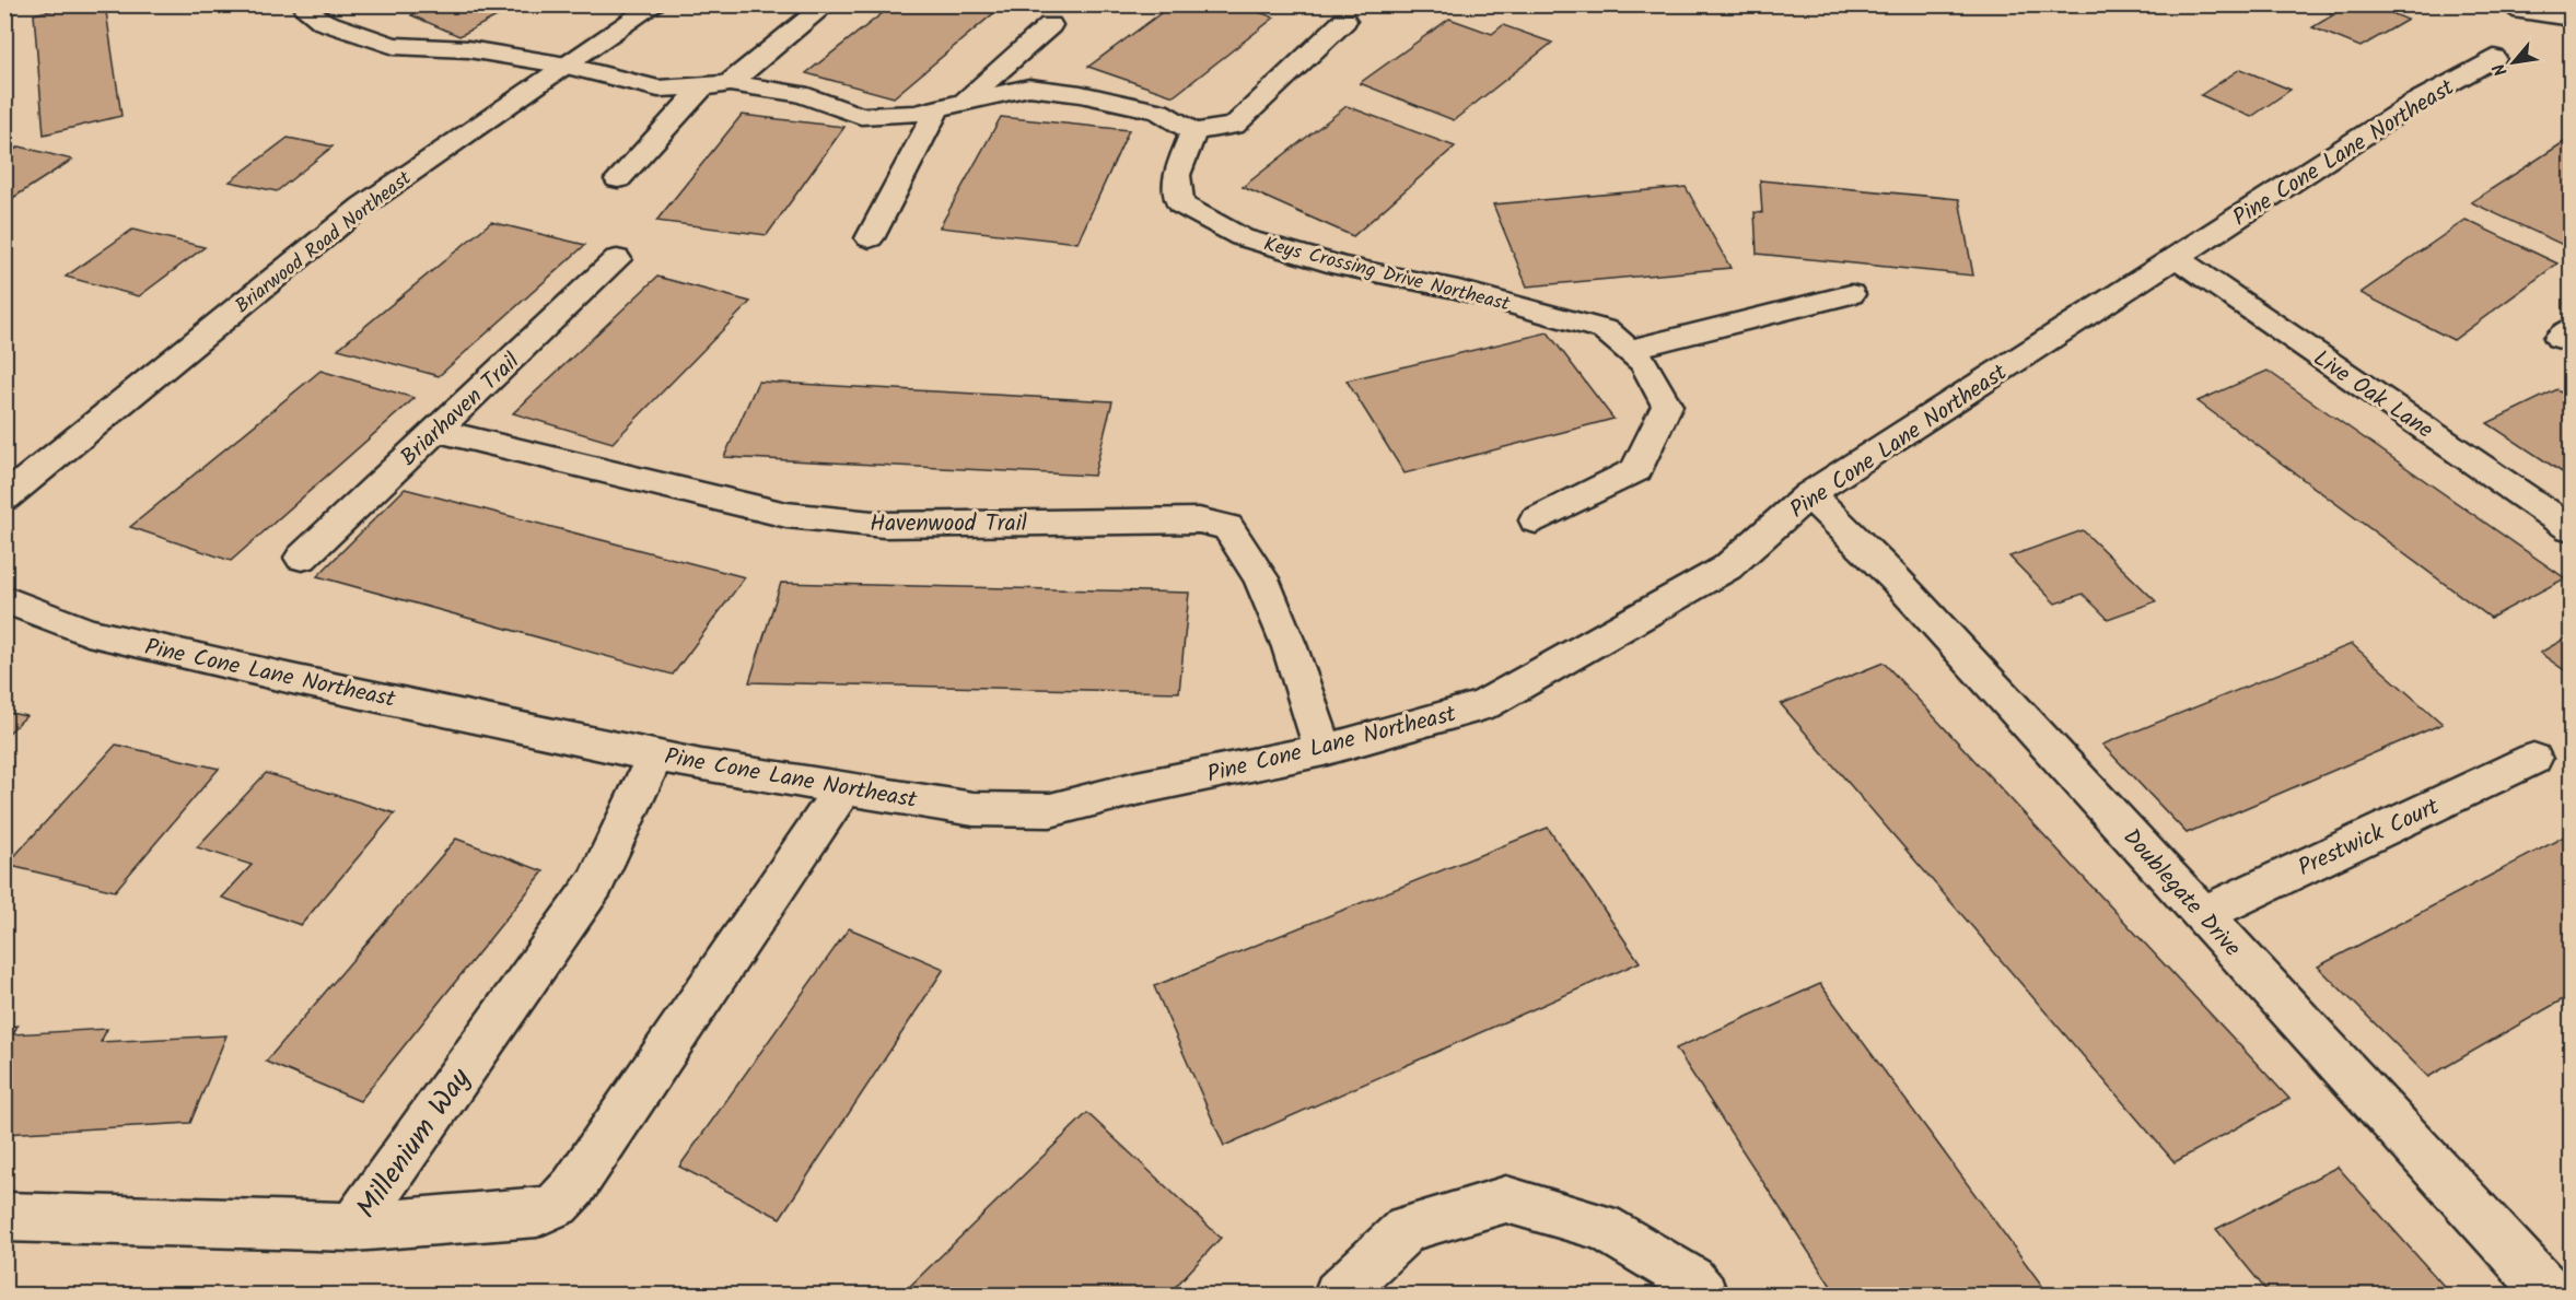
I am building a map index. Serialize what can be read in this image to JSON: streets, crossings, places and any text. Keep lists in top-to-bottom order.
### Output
{
  "streets": {
    "street": [
      "Pine Cone Lane Northeast",
      "Briarwood Road Northeast",
      "Keys Crossing Drive Northeast",
      "Live Oak Lane",
      "Briarhaven Trail",
      "Havenwood Trail",
      "Prestwick Court",
      "Doublegate Drive",
      "Millenium Way"
    ]
  },
  "crossings": [
    ["Pine Cone Lane Northeast", "Live Oak Lane"],
    ["Pine Cone Lane Northeast", "Havenwood Trail"],
    ["Pine Cone Lane Northeast", "Doublegate Drive"],
    ["Pine Cone Lane Northeast", "Millenium Way"],
    ["Briarhaven Trail", "Havenwood Trail"],
    ["Prestwick Court", "Doublegate Drive"]
  ],
  "north": "bottom left"
}
